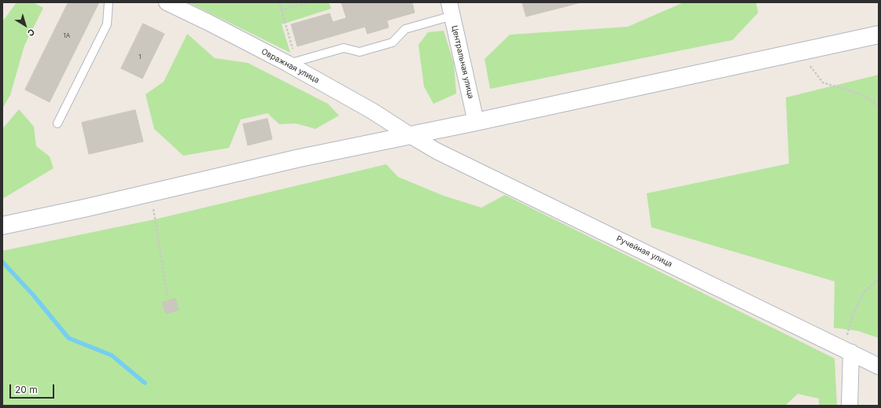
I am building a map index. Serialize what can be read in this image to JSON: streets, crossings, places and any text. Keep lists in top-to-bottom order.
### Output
{
  "streets": {
    "street": ["Центральная улица", "Овражная улица", "Ручейная улица"]
  },
  "crossings": [
    ["Овражная улица", "Ручейная улица"]
  ],
  "house_numbers": ["1А", "1"],
  "scale_bar": "20 m",
  "north": "bottom right"
}
